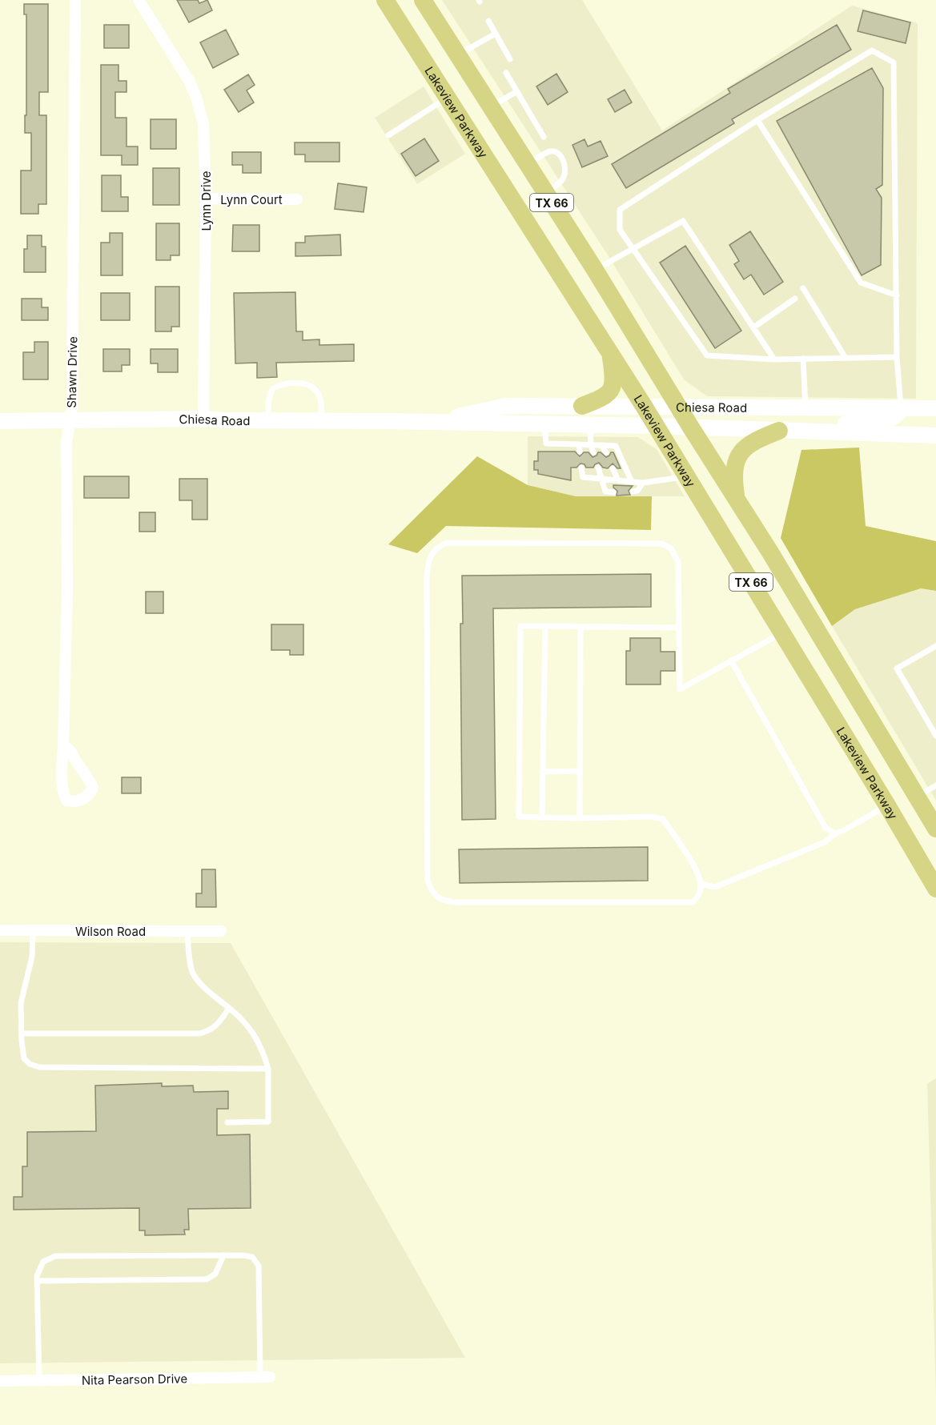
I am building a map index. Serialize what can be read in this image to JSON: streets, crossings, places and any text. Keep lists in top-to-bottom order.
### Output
{
  "streets": {
    "main road": ["Lakeview Parkway", "TX 66", "Chiesa Road"],
    "street": [
      "Lynn Court",
      "Lynn Drive",
      "Shawn Drive",
      "Wilson Road",
      "Nita Pearson Drive"
    ]
  },
  "crossings": [
    ["Lakeview Parkway", "Chiesa Road"],
    ["Lynn Court", "Lynn Drive"],
    ["Lynn Drive", "Chiesa Road"],
    ["TX 66", "Chiesa Road"],
    ["Shawn Drive", "Chiesa Road"]
  ]
}
